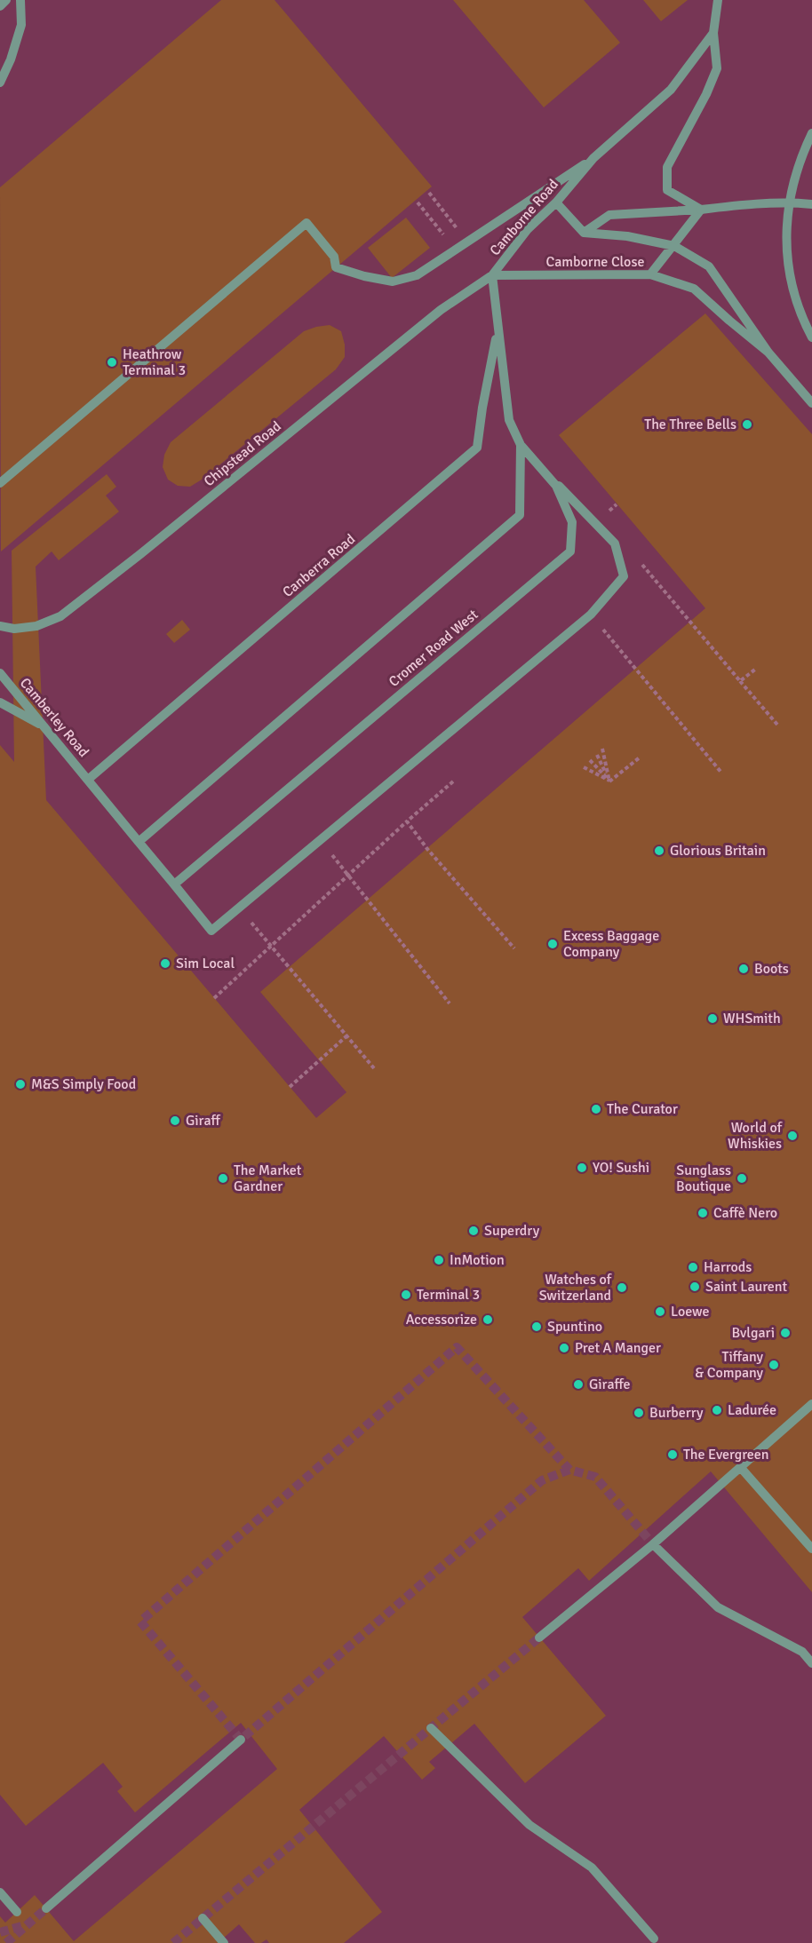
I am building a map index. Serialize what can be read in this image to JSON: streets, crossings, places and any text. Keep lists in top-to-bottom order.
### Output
{
  "streets": {
    "street": [
      "Camborne Road",
      "Camborne Close",
      "Chipstead Road",
      "Canberra Road",
      "Cromer Road West",
      "Camberley Road"
    ]
  },
  "crossings": [
    ["Camborne Road", "Camborne Close"],
    ["Camborne Road", "Chipstead Road"],
    ["Camborne Road", "Canberra Road"],
    ["Camborne Road", "Cromer Road West"],
    ["Camborne Close", "Chipstead Road"],
    ["Canberra Road", "Cromer Road West"],
    ["Canberra Road", "Camberley Road"]
  ],
  "places": [
    "Heathrow Terminal 3",
    "The Three Bells",
    "Glorious Britain",
    "Excess Baggage Company",
    "Sim Local",
    "Boots",
    "WHSmith",
    "M&S Simply Food",
    "The Curator",
    "Giraff",
    "World of Whiskies",
    "YO! Sushi",
    "The Market Gardner",
    "Sunglass Boutique",
    "Caffè Nero",
    "Superdry",
    "InMotion",
    "Harrods",
    "Saint Laurent",
    "Watches of Switzerland",
    "Terminal 3",
    "Loewe",
    "Accessorize",
    "Spuntino",
    "Bvlgari",
    "Pret A Manger",
    "Tiffany & Company",
    "Giraffe",
    "Ladurée",
    "Burberry",
    "The Evergreen"
  ]
}
